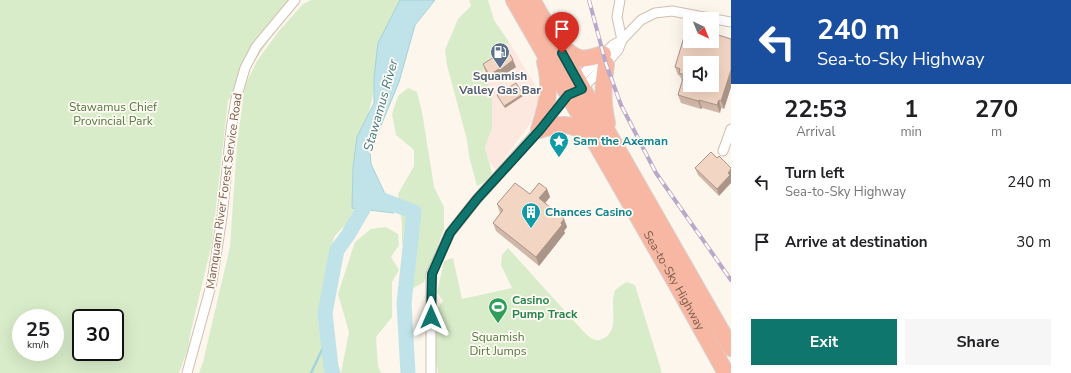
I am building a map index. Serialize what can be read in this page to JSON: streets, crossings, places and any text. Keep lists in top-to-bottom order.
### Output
{
  "streets": {
    "highway": ["Sea-to-Sky Highway"],
    "street": ["Mamquam River Forest Service Road"]
  },
  "water": ["Stawamus River"],
  "parks": ["Stawamus Chief Provincial Park", "Squamish Dirt Jumps"],
  "places": {
    "fuel station": ["Squamish Valley Gas Bar"],
    "place": ["Sam the Axeman"],
    "building": ["Chances Casino"],
    "sports": ["Casino Pump Track"]
  },
  "north": "bottom right",
  "page": {
    "turn": ["240 m", "Sea-to-Sky Highway"],
    "eta": [
      "22:53",
      "Arrival",
      "1",
      "min",
      "270",
      "m"
    ],
    "list": [
      {
        "name": "Turn left",
        "note": "Sea-to-Sky Highway",
        "value": "240 m"
      },
      {
        "name": "Arrive at destination",
        "value": "30 m"
      }
    ],
    "speed": "25 km/h",
    "limit": "30",
    "buttons": ["Exit", "Share"]
  }
}
